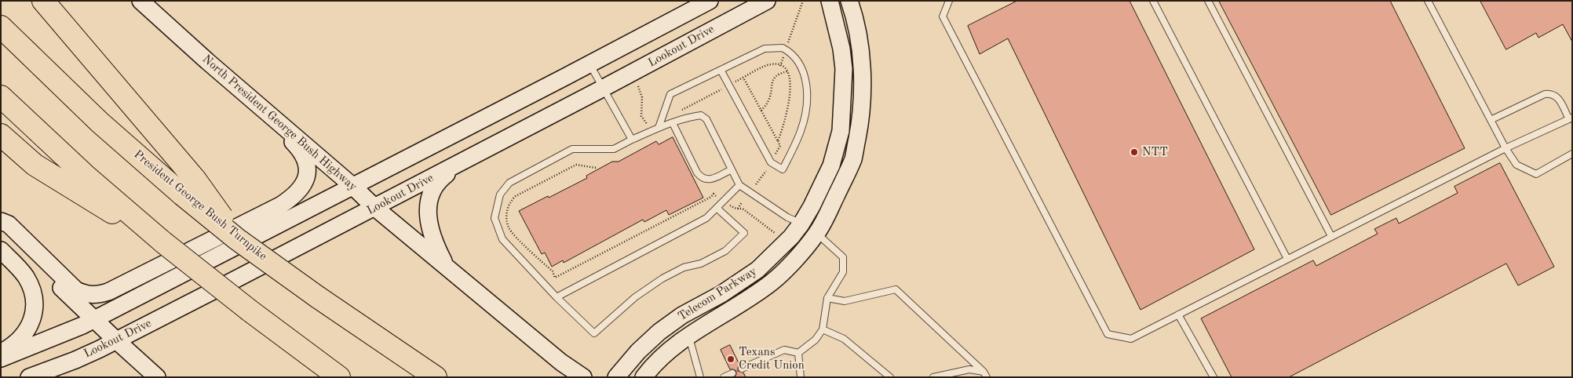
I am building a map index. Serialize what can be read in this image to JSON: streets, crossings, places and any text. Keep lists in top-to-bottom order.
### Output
{
  "streets": {
    "highway": ["President George Bush Turnpike"],
    "main road": ["Lookout Drive", "North President George Bush Highway", "Telecom Parkway"]
  },
  "crossings": [
    ["Lookout Drive", "North President George Bush Highway"]
  ],
  "places": ["NTT", "Texans Credit Union"]
}
